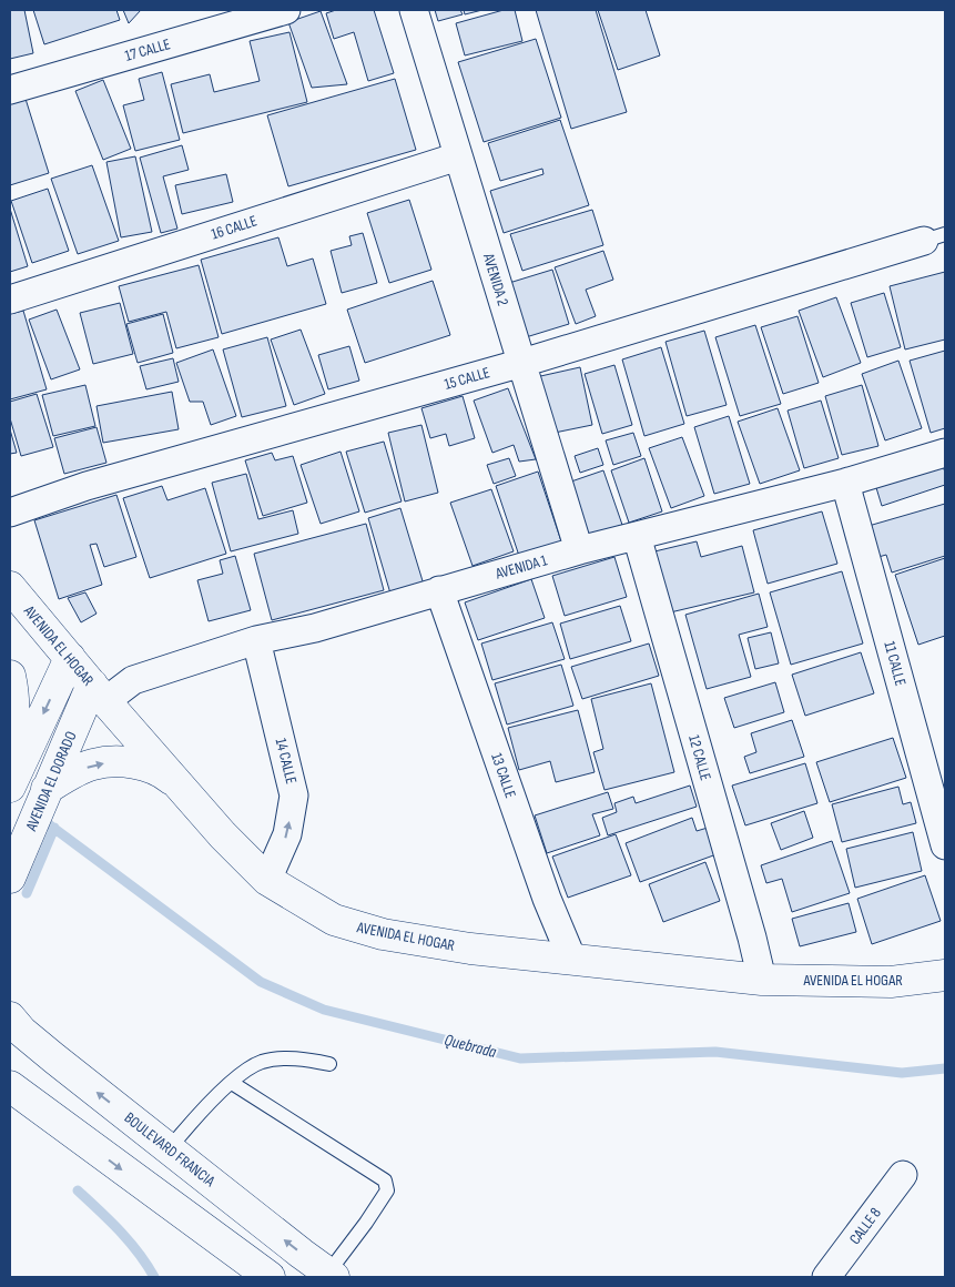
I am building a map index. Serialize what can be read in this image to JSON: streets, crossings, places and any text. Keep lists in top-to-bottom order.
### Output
{
  "streets": {
    "street": [
      "17 CALLE",
      "16 CALLE",
      "AVENIDA 2",
      "15 CALLE",
      "AVENIDA 1",
      "AVENIDA EL HOGAR",
      "11 CALLE",
      "12 CALLE",
      "14 CALLE",
      "13 CALLE",
      "AVENIDA EL DORADO",
      "BOULEVARD FRANCIA",
      "CALLE 8"
    ]
  },
  "crossings": [
    ["16 CALLE", "AVENIDA 2"],
    ["AVENIDA 2", "15 CALLE"],
    ["AVENIDA 2", "AVENIDA 1"],
    ["AVENIDA 1", "AVENIDA EL HOGAR"],
    ["AVENIDA 1", "11 CALLE"],
    ["AVENIDA 1", "12 CALLE"],
    ["AVENIDA 1", "14 CALLE"],
    ["AVENIDA 1", "13 CALLE"],
    ["AVENIDA 1", "AVENIDA EL DORADO"],
    ["AVENIDA EL HOGAR", "12 CALLE"],
    ["AVENIDA EL HOGAR", "14 CALLE"],
    ["AVENIDA EL HOGAR", "13 CALLE"],
    ["AVENIDA EL HOGAR", "AVENIDA EL DORADO"]
  ],
  "one_way": ["14 CALLE"],
  "water": ["Quebrada"]
}
